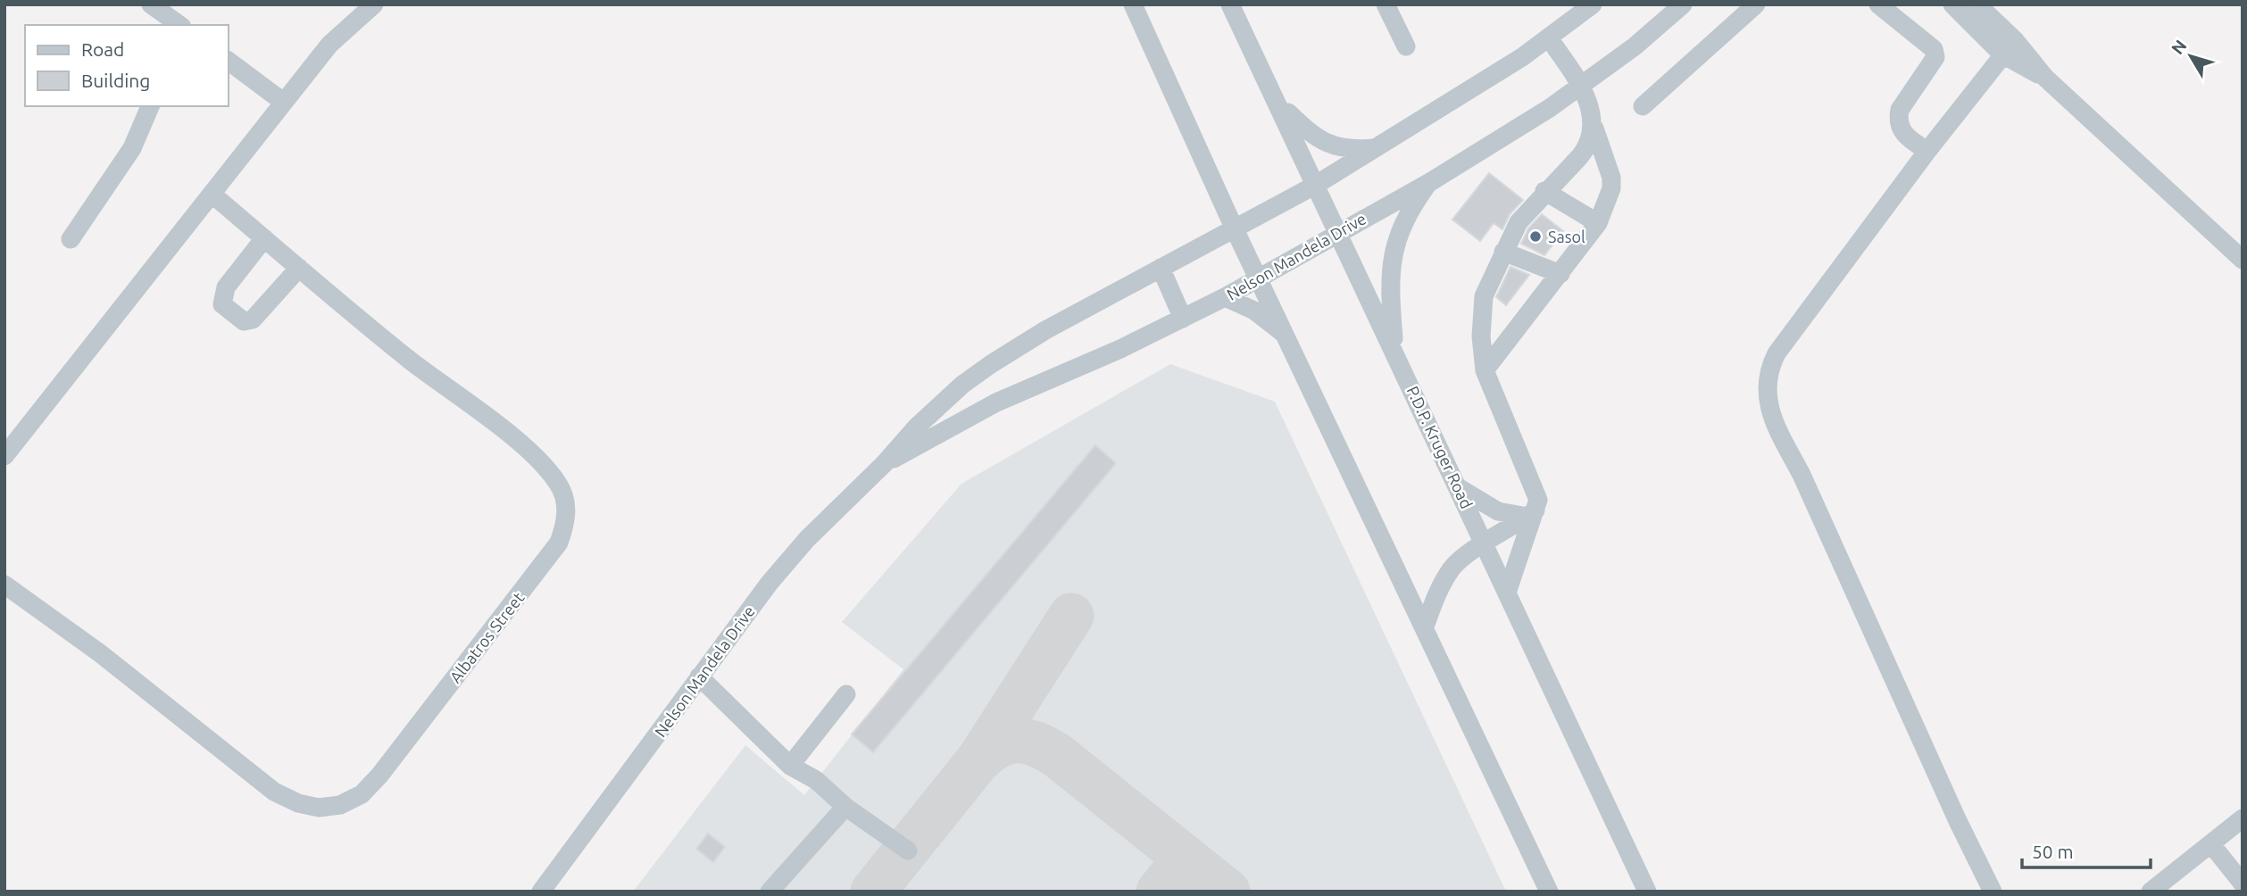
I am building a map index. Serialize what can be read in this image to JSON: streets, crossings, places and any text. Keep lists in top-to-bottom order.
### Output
{
  "streets": {
    "street": ["Nelson Mandela Drive", "P.D.P. Kruger Road", "Albatros Street"]
  },
  "crossings": [
    ["Nelson Mandela Drive", "P.D.P. Kruger Road"]
  ],
  "places": ["Sasol"],
  "legend": ["Road", "Building"],
  "scale_bar": "50 m",
  "north": "top left"
}
